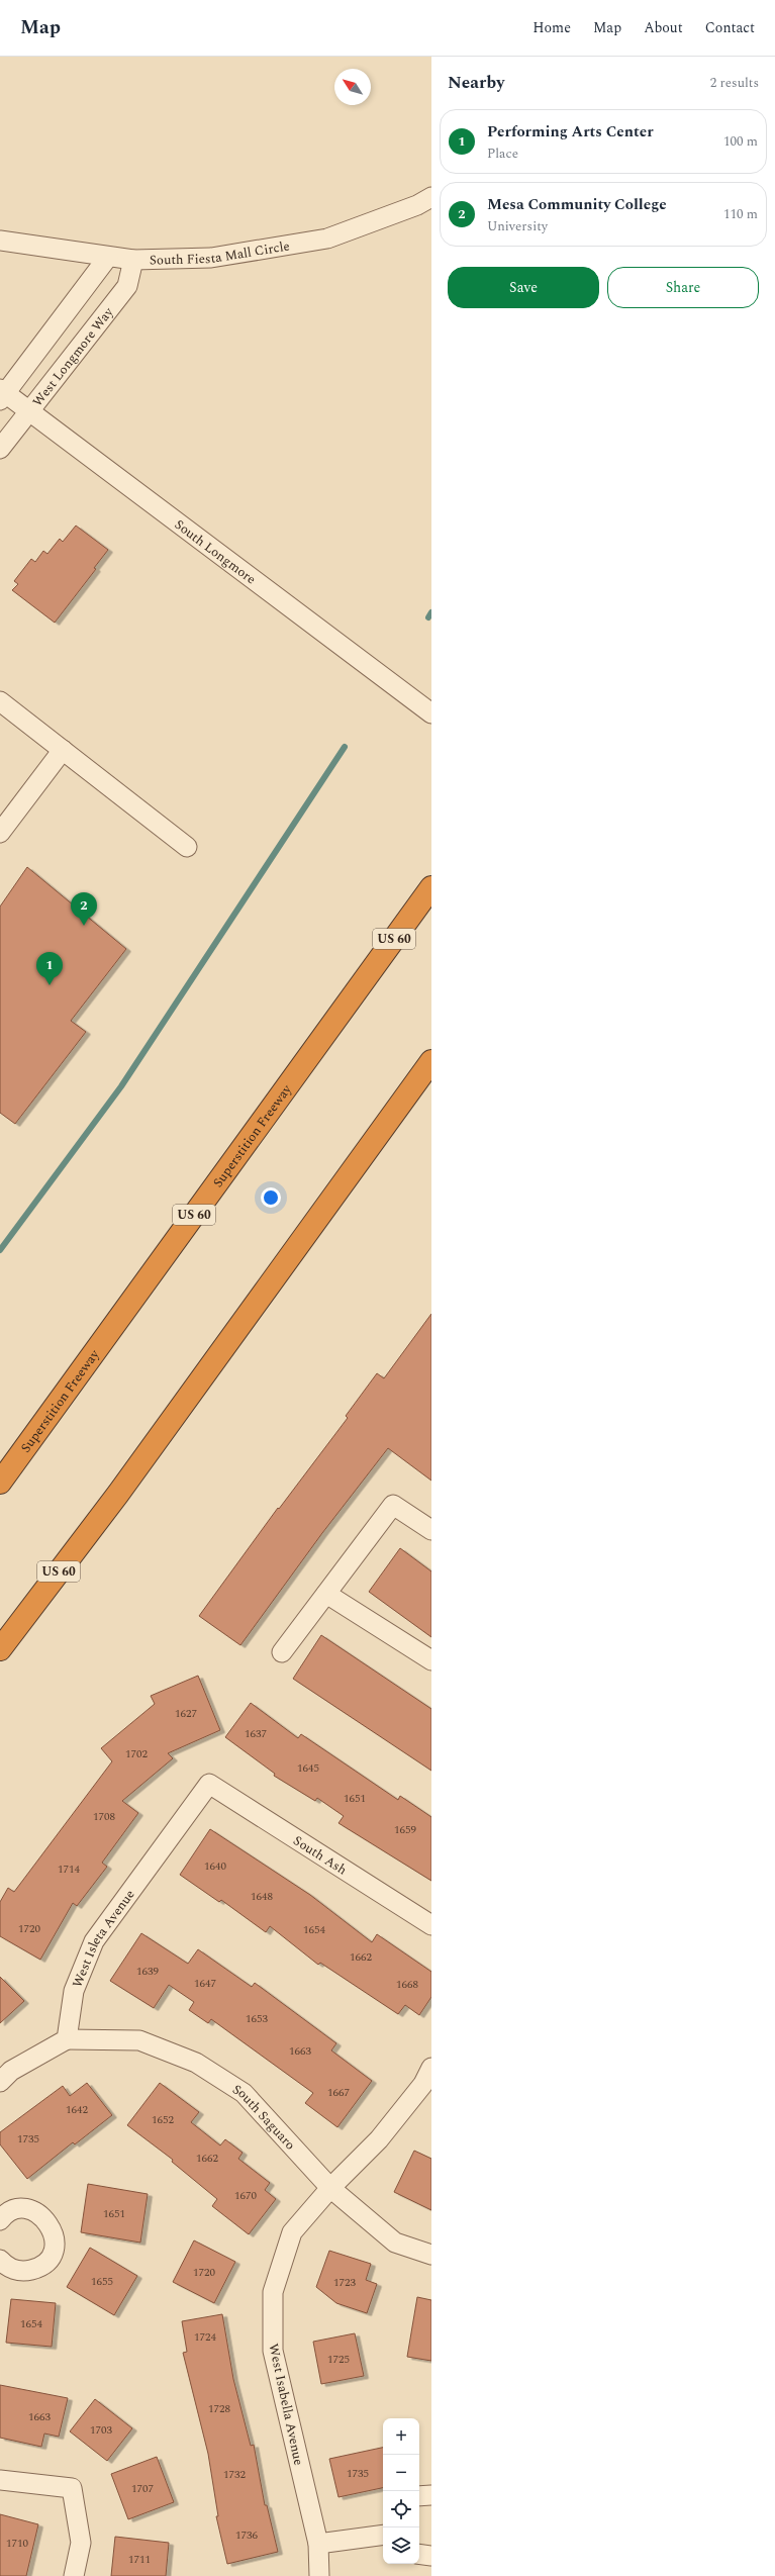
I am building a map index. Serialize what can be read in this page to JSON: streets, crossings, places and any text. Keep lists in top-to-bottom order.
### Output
{
  "streets": {
    "highway": ["US 60", "Superstition Freeway"],
    "street": [
      "South Fiesta Mall Circle",
      "West Longmore Way",
      "South Longmore",
      "South Ash",
      "West Isleta Avenue",
      "South Saguaro",
      "West Isabella Avenue"
    ]
  },
  "crossings": [
    ["South Fiesta Mall Circle", "West Longmore Way"],
    ["West Longmore Way", "South Longmore"],
    ["South Ash", "West Isleta Avenue"],
    ["West Isleta Avenue", "South Saguaro"],
    ["South Saguaro", "West Isabella Avenue"]
  ],
  "house_numbers": [
    "1627",
    "1637",
    "1702",
    "1645",
    "1651",
    "1708",
    "1659",
    "1640",
    "1714",
    "1648",
    "1720",
    "1654",
    "1662",
    "1639",
    "1647",
    "1668",
    "1653",
    "1663",
    "1667",
    "1642",
    "1652",
    "1735",
    "1662",
    "1670",
    "1651",
    "1720",
    "1655",
    "1723",
    "1654",
    "1724",
    "1725",
    "1728",
    "1663",
    "1703",
    "1735",
    "1732",
    "1707",
    "1736",
    "1710",
    "1711"
  ],
  "north": "top left",
  "page": {
    "header": "Map",
    "nav": [
      "Home",
      "Map",
      "About",
      "Contact"
    ],
    "heading": ["Nearby", "2 results"],
    "list": [
      {
        "mark": "1",
        "name": "Performing Arts Center",
        "note": "Place",
        "value": "100 m"
      },
      {
        "mark": "2",
        "name": "Mesa Community College",
        "note": "University",
        "value": "110 m"
      }
    ],
    "buttons": ["Save", "Share"],
    "pins": ["2", "1"],
    "map_buttons": ["+", "−"]
  }
}
